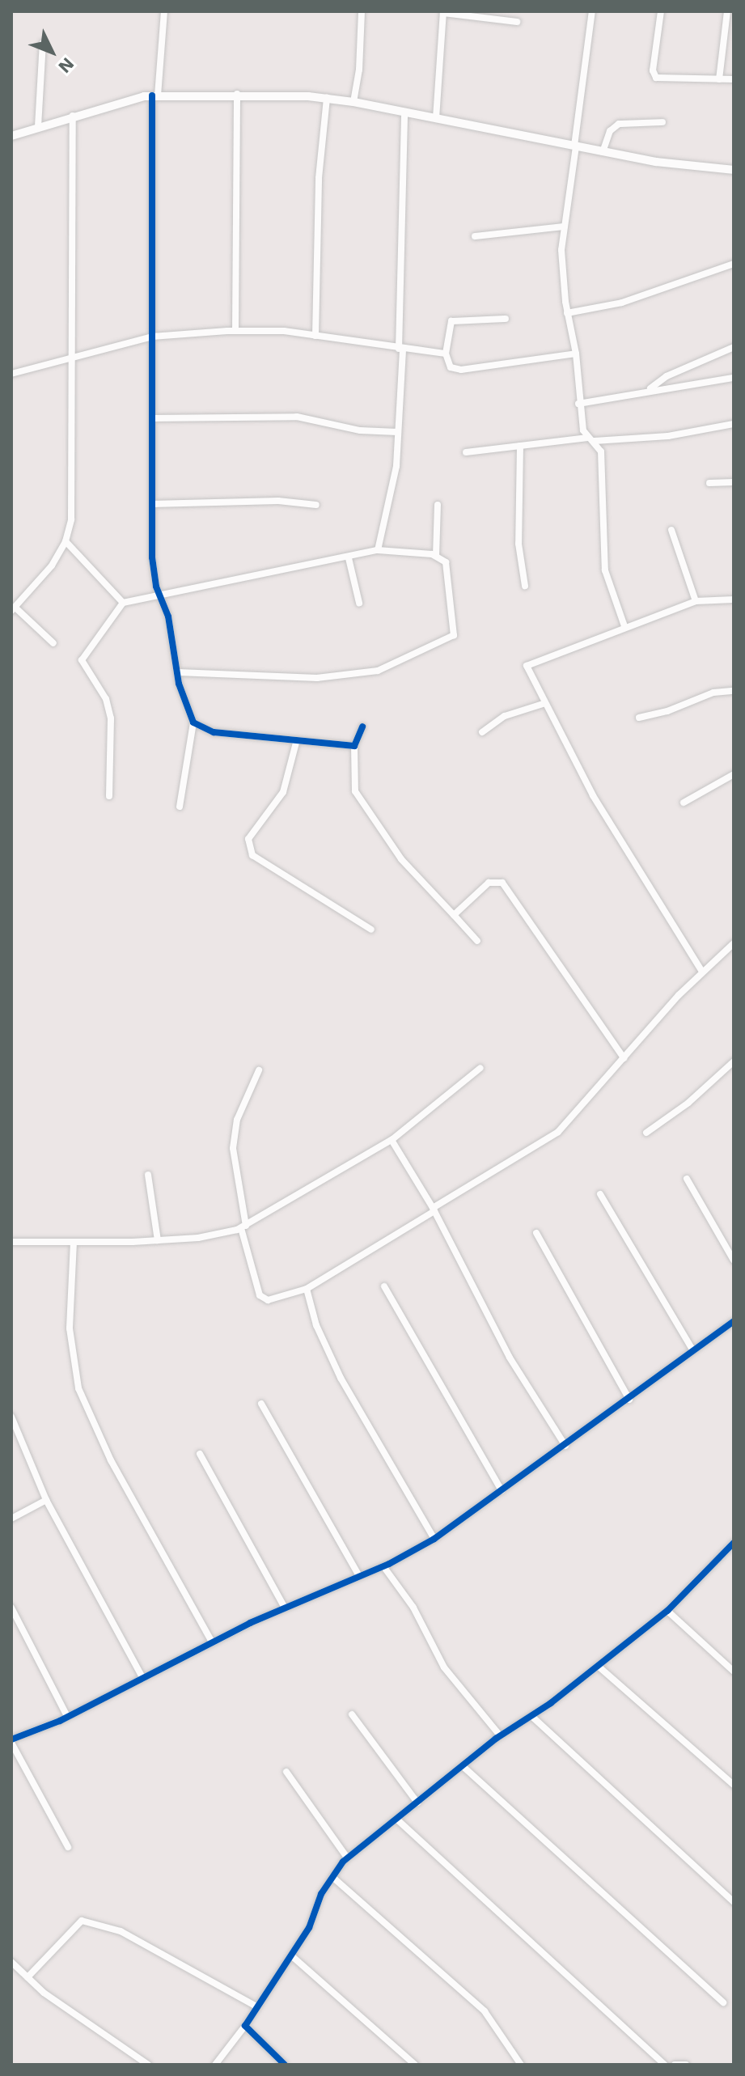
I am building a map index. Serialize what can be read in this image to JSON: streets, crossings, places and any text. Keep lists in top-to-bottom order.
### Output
{
  "north": "bottom right"
}
